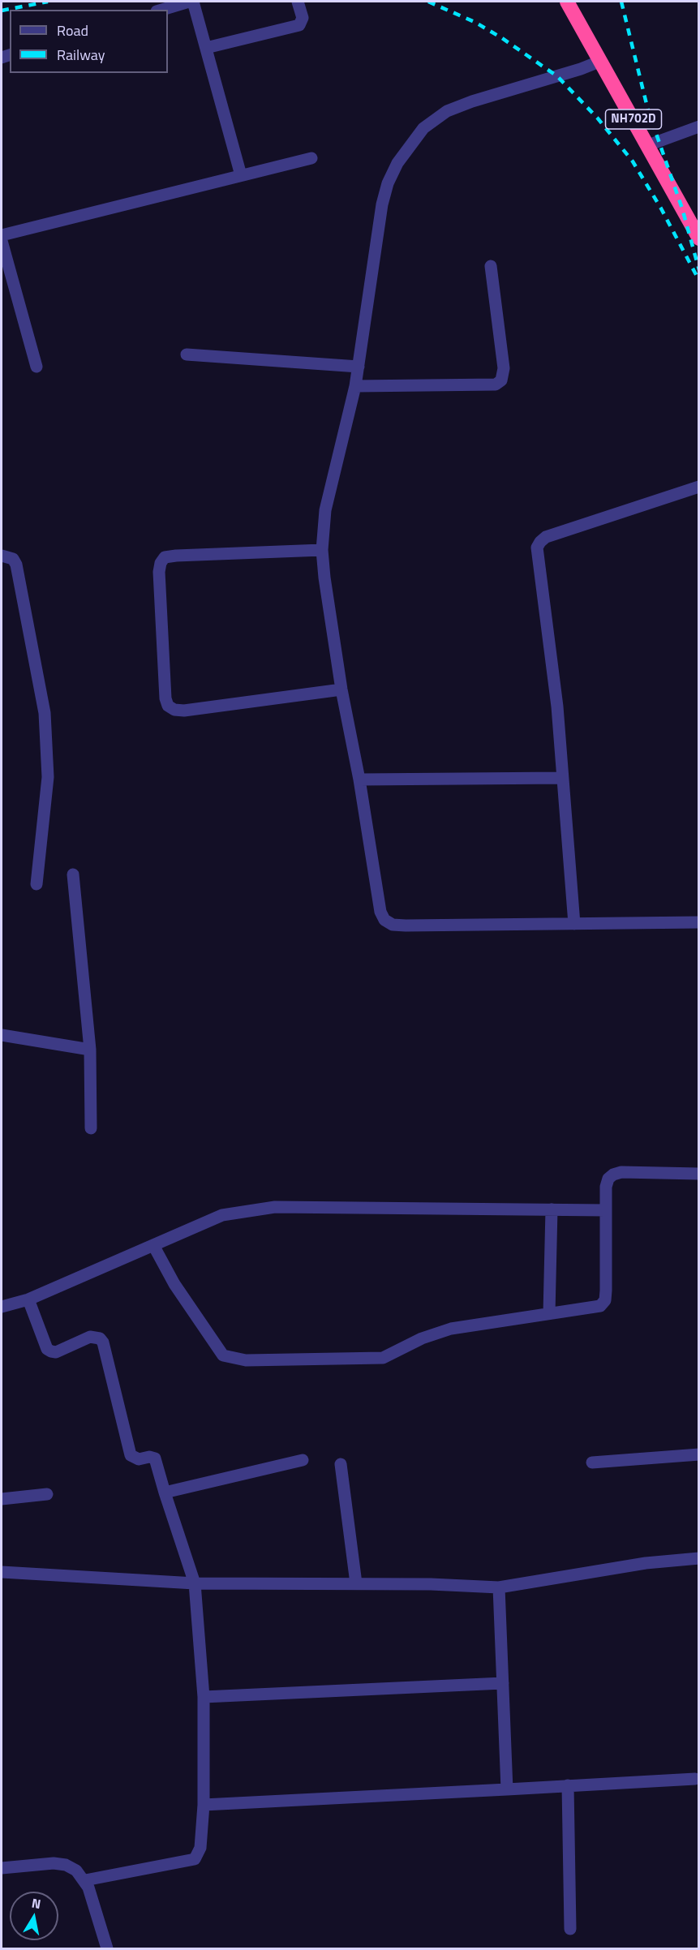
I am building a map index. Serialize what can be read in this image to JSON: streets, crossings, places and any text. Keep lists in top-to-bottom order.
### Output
{
  "streets": {
    "highway": ["NH702D"]
  },
  "legend": ["Road", "Railway"],
  "north": "top"
}
